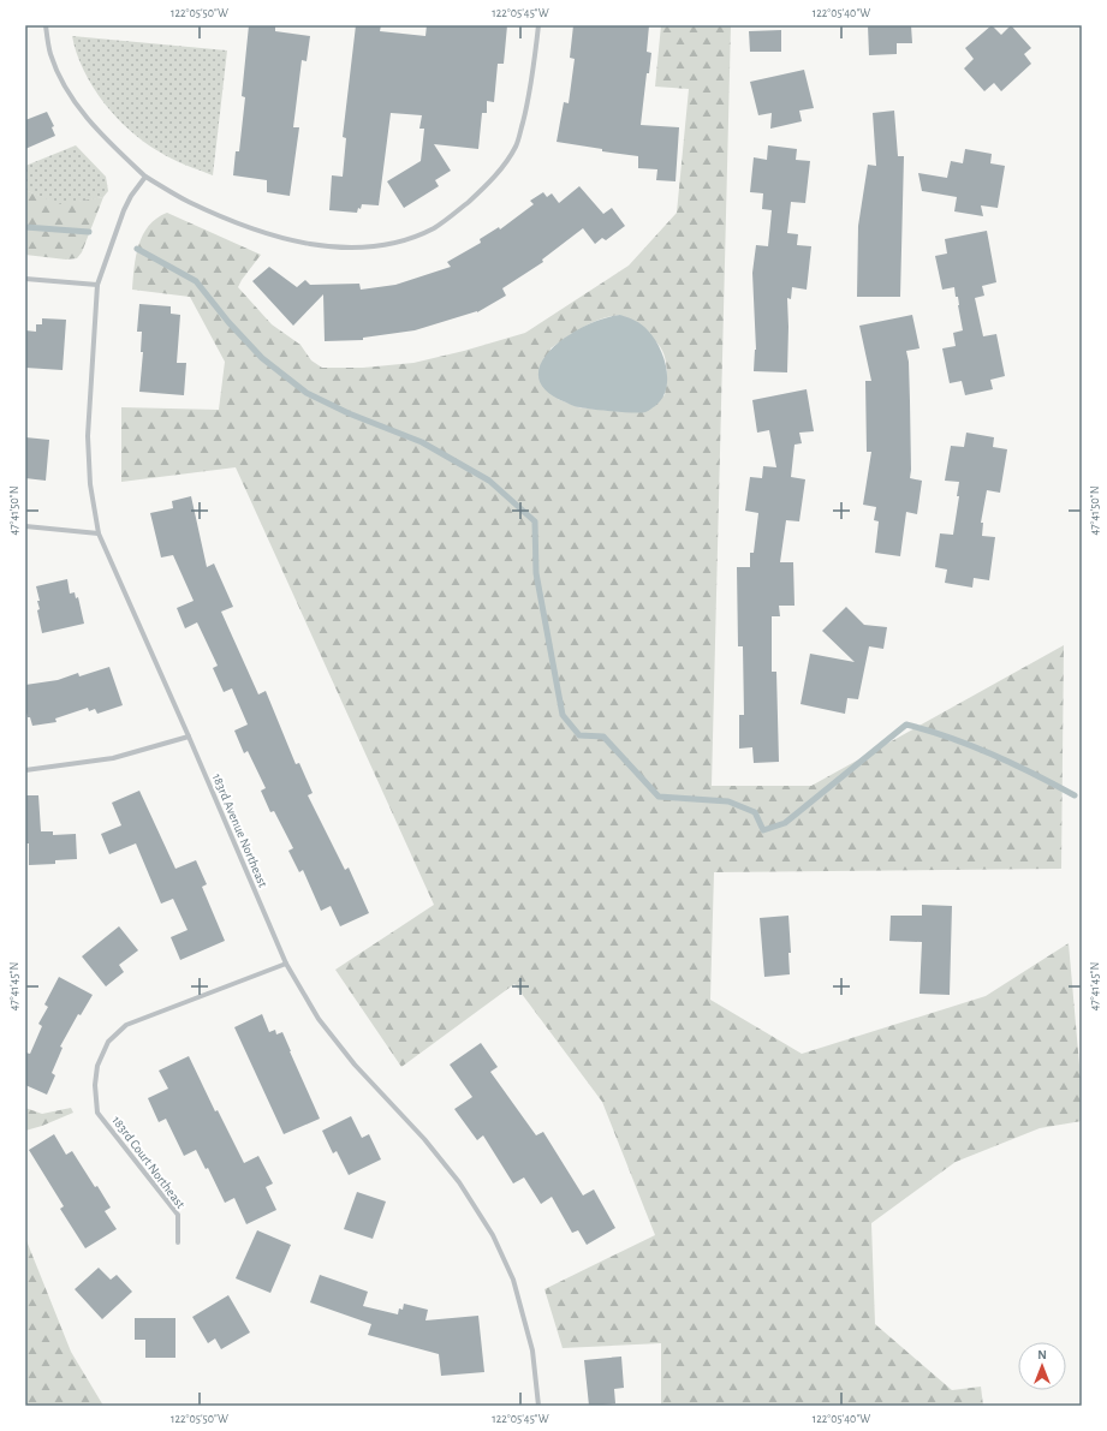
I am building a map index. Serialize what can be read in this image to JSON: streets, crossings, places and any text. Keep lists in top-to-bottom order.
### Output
{
  "streets": {
    "street": ["183rd Avenue Northeast", "183rd Court Northeast"]
  },
  "crossings": [
    ["183rd Avenue Northeast", "183rd Court Northeast"]
  ],
  "north": "top",
  "coordinates": [
    "122°05'50\"W",
    "122°05'45\"W",
    "122°05'40\"W",
    "47°41'50\"N",
    "47°41'45\"N"
  ]
}
